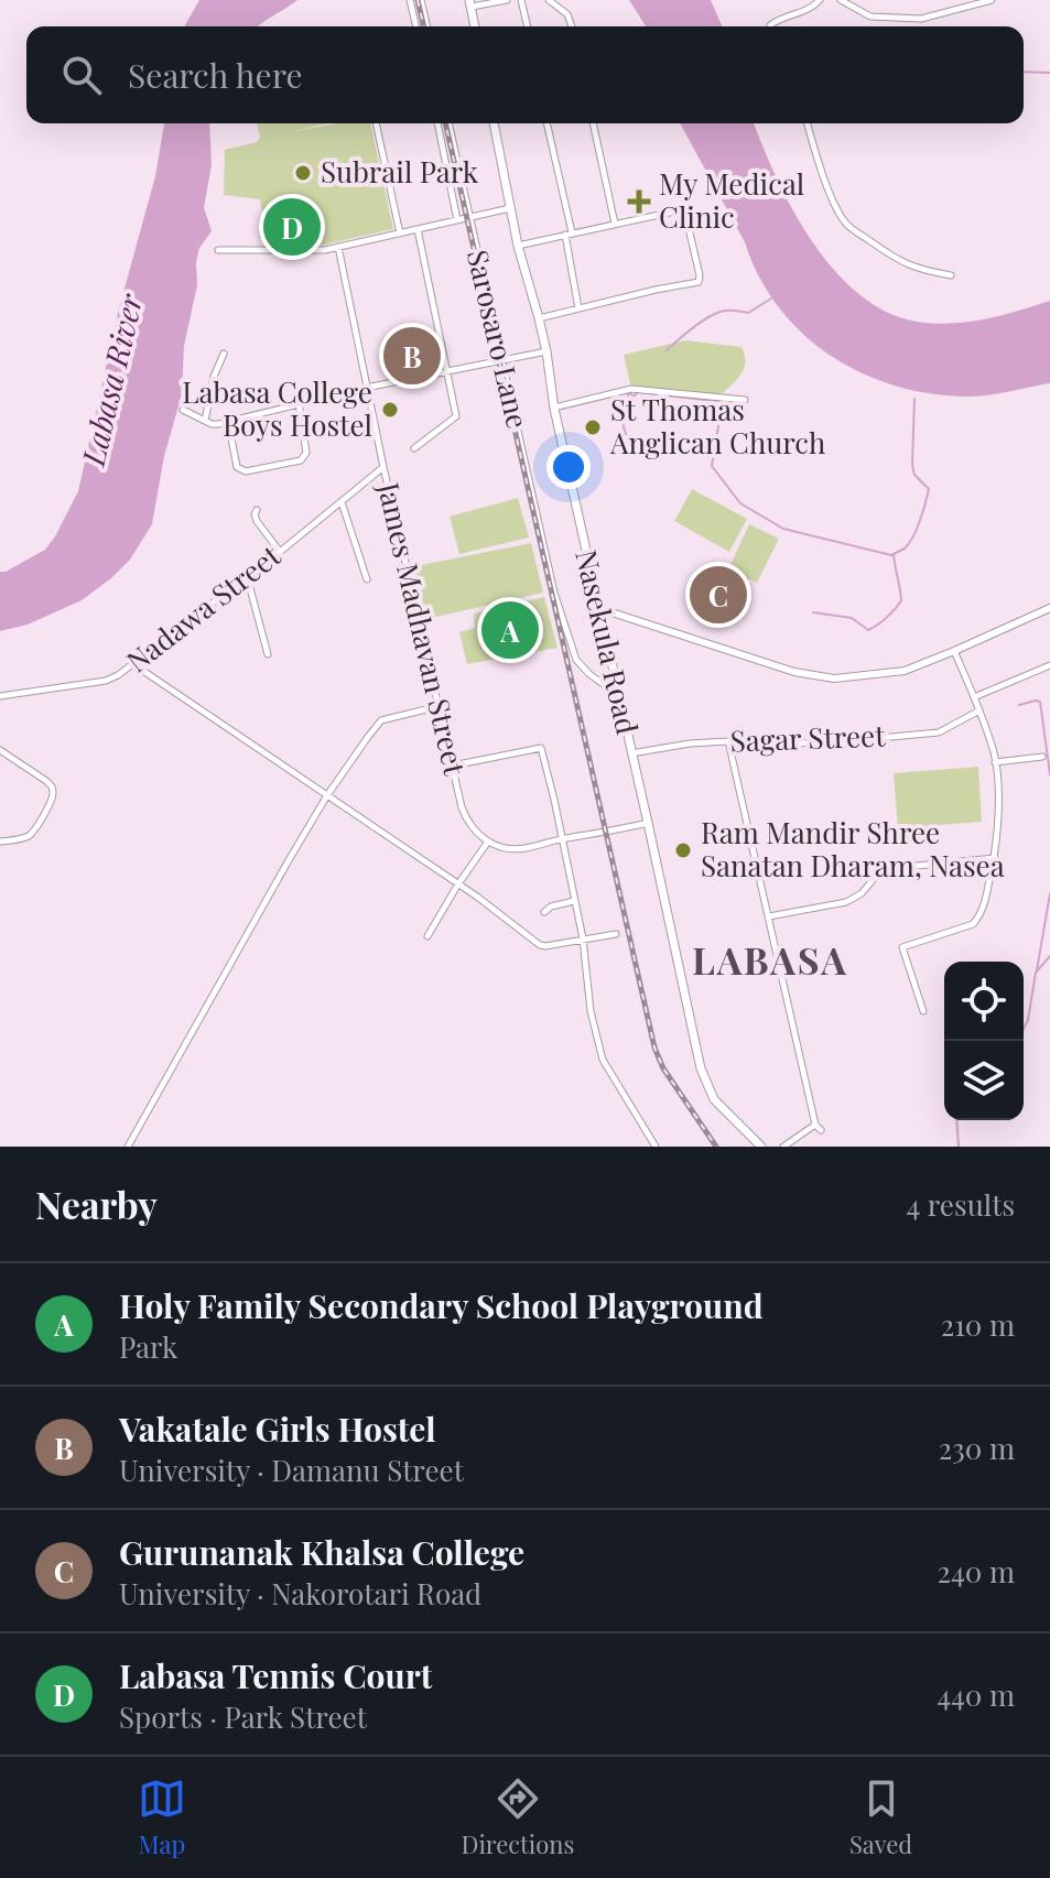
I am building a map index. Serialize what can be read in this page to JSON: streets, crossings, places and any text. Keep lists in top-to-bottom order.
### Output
{
  "streets": {
    "main road": ["Nasekula Road"],
    "street": [
      "Sarosaro Lane",
      "Nadawa Street",
      "James Madhavan Street",
      "Sagar Street"
    ]
  },
  "crossings": [
    ["Sarosaro Lane", "Nasekula Road"],
    ["Nadawa Street", "James Madhavan Street"],
    ["Nasekula Road", "Sagar Street"]
  ],
  "districts": ["LABASA"],
  "water": ["Labasa River"],
  "places": {
    "other": [
      "Subrail Park",
      "Labasa College Boys Hostel",
      "St Thomas Anglican Church",
      "Ram Mandir Shree Sanatan Dharam, Nasea"
    ],
    "health": ["My Medical Clinic"]
  },
  "page": {
    "search": "Search here",
    "pins": [
      "D",
      "B",
      "C",
      "A"
    ],
    "heading": ["Nearby", "4 results"],
    "list": [
      {
        "mark": "A",
        "name": "Holy Family Secondary School Playground",
        "note": "Park",
        "value": "210 m"
      },
      {
        "mark": "B",
        "name": "Vakatale Girls Hostel",
        "note": "University · Damanu Street",
        "value": "230 m"
      },
      {
        "mark": "C",
        "name": "Gurunanak Khalsa College",
        "note": "University · Nakorotari Road",
        "value": "240 m"
      },
      {
        "mark": "D",
        "name": "Labasa Tennis Court",
        "note": "Sports · Park Street",
        "value": "440 m"
      }
    ],
    "nav": ["Map", "Directions", "Saved"]
  }
}
